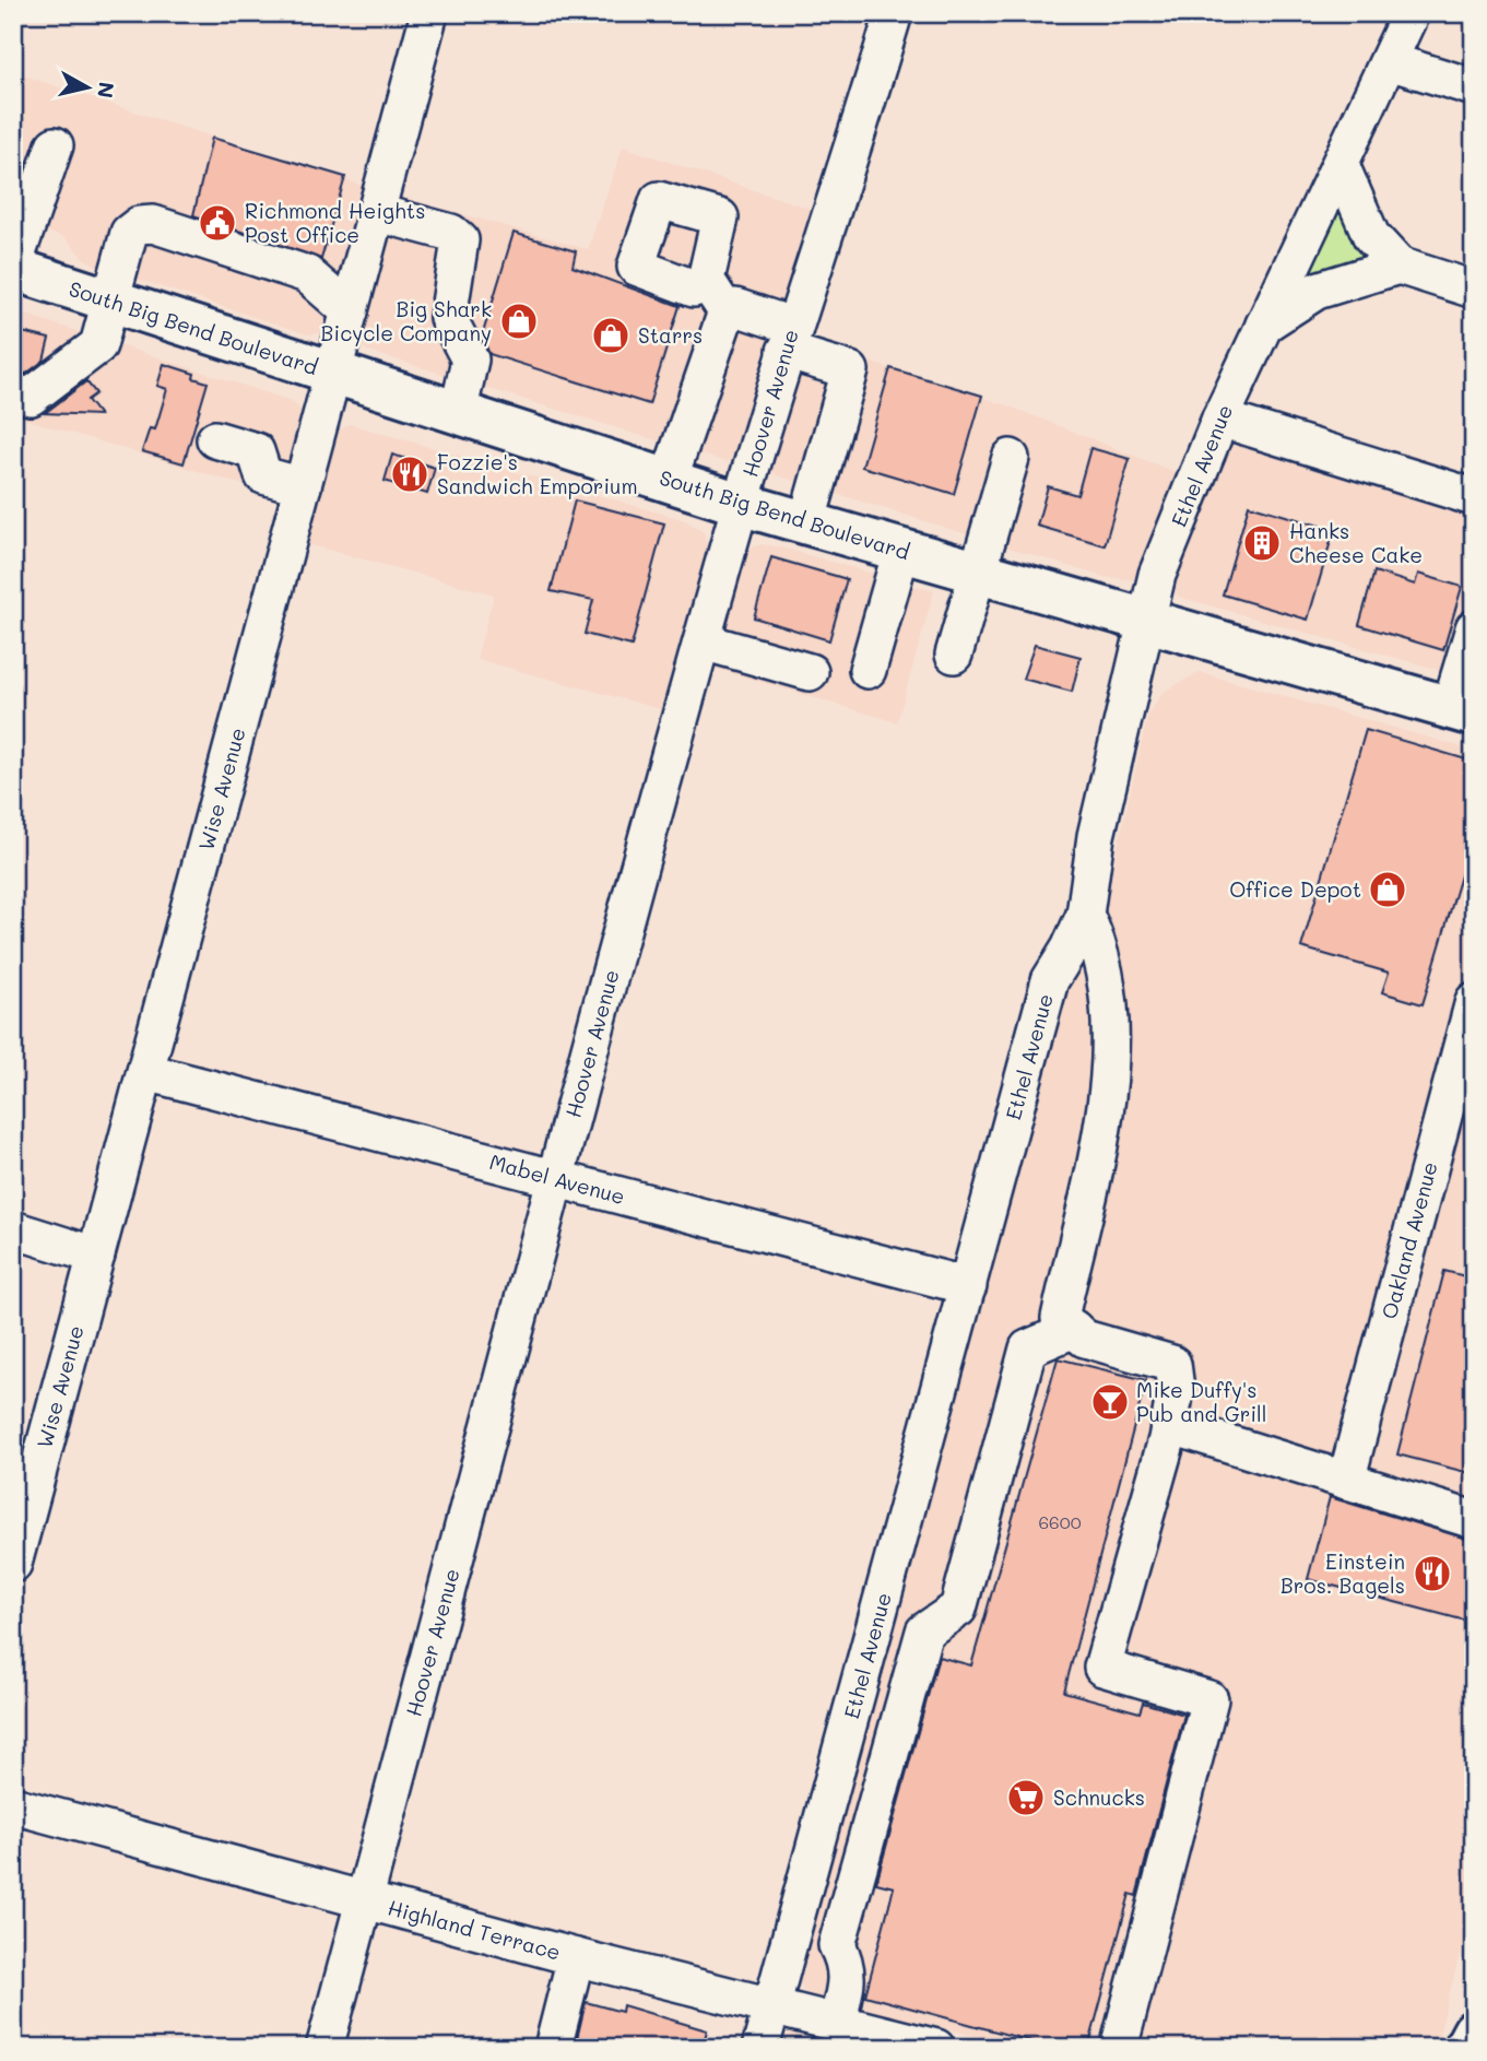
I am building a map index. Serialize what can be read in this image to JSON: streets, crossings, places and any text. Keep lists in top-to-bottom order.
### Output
{
  "streets": {
    "main road": ["South Big Bend Boulevard"],
    "street": [
      "Hoover Avenue",
      "Ethel Avenue",
      "Wise Avenue",
      "Mabel Avenue",
      "Oakland Avenue",
      "Highland Terrace"
    ]
  },
  "crossings": [
    ["South Big Bend Boulevard", "Hoover Avenue"],
    ["South Big Bend Boulevard", "Ethel Avenue"],
    ["South Big Bend Boulevard", "Wise Avenue"],
    ["Hoover Avenue", "Mabel Avenue"],
    ["Hoover Avenue", "Highland Terrace"],
    ["Ethel Avenue", "Mabel Avenue"],
    ["Ethel Avenue", "Highland Terrace"],
    ["Wise Avenue", "Mabel Avenue"]
  ],
  "places": {
    "public building": ["Richmond Heights Post Office"],
    "shop": ["Big Shark Bicycle Company", "Starrs", "Office Depot"],
    "restaurant": ["Fozzie's Sandwich Emporium", "Einstein Bros. Bagels"],
    "building": ["Hanks Cheese Cake"],
    "bar": ["Mike Duffy's Pub and Grill"],
    "supermarket": ["Schnucks"]
  },
  "house_numbers": ["6600"],
  "north": "right"
}
